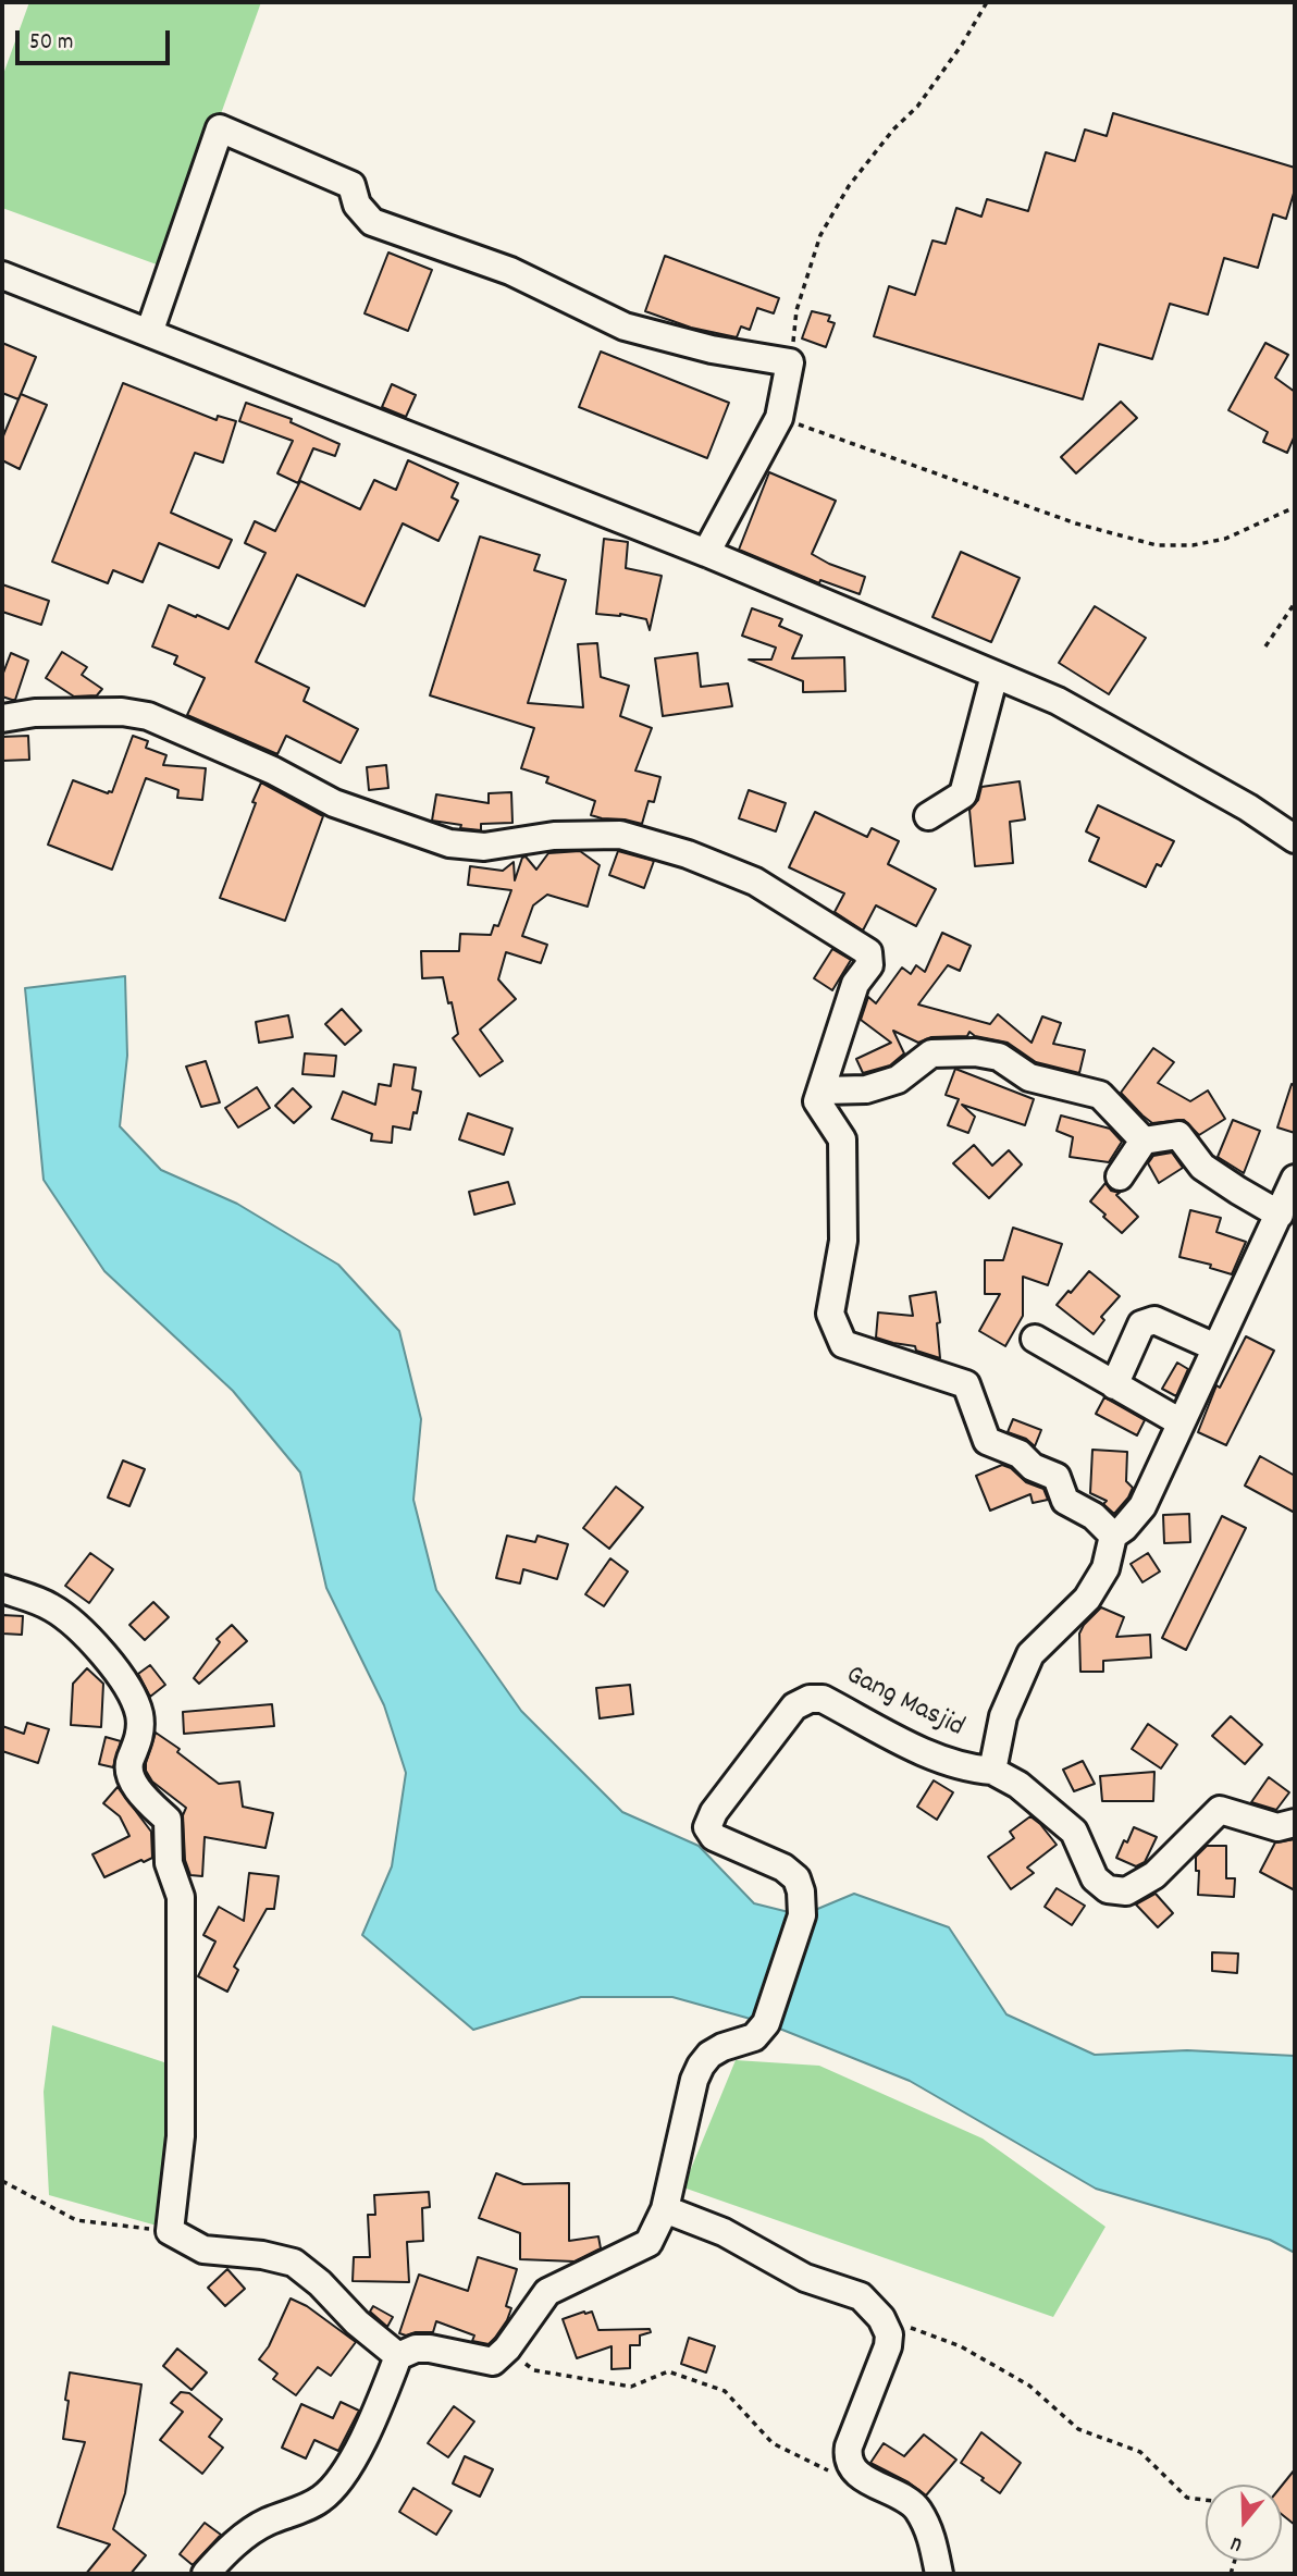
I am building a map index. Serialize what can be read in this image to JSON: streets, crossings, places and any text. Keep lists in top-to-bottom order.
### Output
{
  "streets": {
    "street": ["Gang Masjid"]
  },
  "scale_bar": "50 m",
  "north": "bottom"
}
